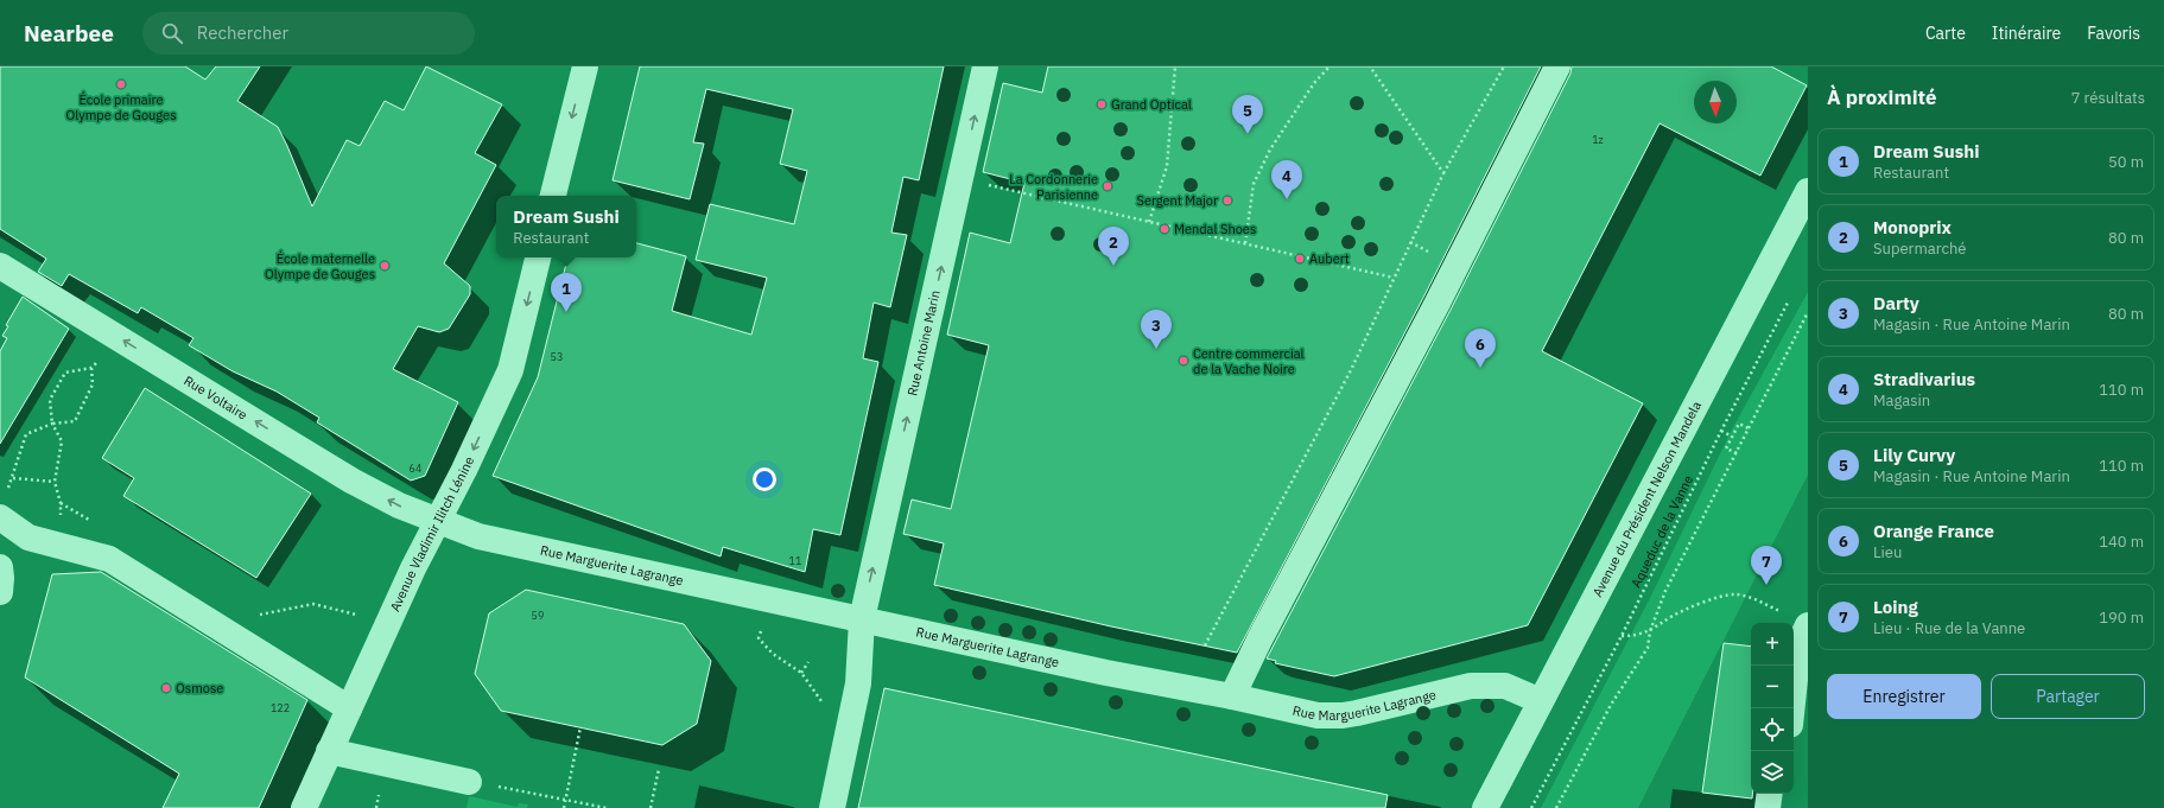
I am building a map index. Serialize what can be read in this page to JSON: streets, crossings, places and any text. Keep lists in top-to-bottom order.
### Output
{
  "streets": {
    "street": [
      "Rue Antoine Marin",
      "Rue Voltaire",
      "Avenue du Président Nelson Mandela",
      "Avenue Vladimir Ilitch Lénine",
      "Rue Marguerite Lagrange"
    ],
    "path": ["Aqueduc de la Vanne"]
  },
  "crossings": [
    ["Rue Antoine Marin", "Rue Marguerite Lagrange"],
    ["Rue Voltaire", "Avenue Vladimir Ilitch Lénine"],
    ["Rue Voltaire", "Rue Marguerite Lagrange"],
    ["Avenue du Président Nelson Mandela", "Rue Marguerite Lagrange"],
    ["Avenue Vladimir Ilitch Lénine", "Rue Marguerite Lagrange"]
  ],
  "one_way": ["Rue Antoine Marin", "Avenue Vladimir Ilitch Lénine"],
  "places": [
    "École primaire Olympe de Gouges",
    "Grand Optical",
    "La Cordonnerie Parisienne",
    "Sergent Major",
    "Mendal Shoes",
    "Aubert",
    "École maternelle Olympe de Gouges",
    "Centre commercial de la Vache Noire",
    "Osmose"
  ],
  "house_numbers": [
    "1z",
    "53",
    "64",
    "11",
    "59",
    "122"
  ],
  "north": "bottom",
  "page": {
    "header": "Nearbee",
    "search": "Rechercher",
    "nav": ["Carte", "Itinéraire", "Favoris"],
    "heading": ["À proximité", "7 résultats"],
    "pins": [
      "5",
      "4",
      "2",
      "1",
      "3",
      "6",
      "7"
    ],
    "list": [
      {
        "mark": "1",
        "name": "Dream Sushi",
        "note": "Restaurant",
        "value": "50 m"
      },
      {
        "mark": "2",
        "name": "Monoprix",
        "note": "Supermarché",
        "value": "80 m"
      },
      {
        "mark": "3",
        "name": "Darty",
        "note": "Magasin · Rue Antoine Marin",
        "value": "80 m"
      },
      {
        "mark": "4",
        "name": "Stradivarius",
        "note": "Magasin",
        "value": "110 m"
      },
      {
        "mark": "5",
        "name": "Lily Curvy",
        "note": "Magasin · Rue Antoine Marin",
        "value": "110 m"
      },
      {
        "mark": "6",
        "name": "Orange France",
        "note": "Lieu",
        "value": "140 m"
      },
      {
        "mark": "7",
        "name": "Loing",
        "note": "Lieu · Rue de la Vanne",
        "value": "190 m"
      }
    ],
    "popup": ["Dream Sushi", "Restaurant"],
    "map_buttons": ["+", "−"],
    "buttons": ["Enregistrer", "Partager"]
  }
}
